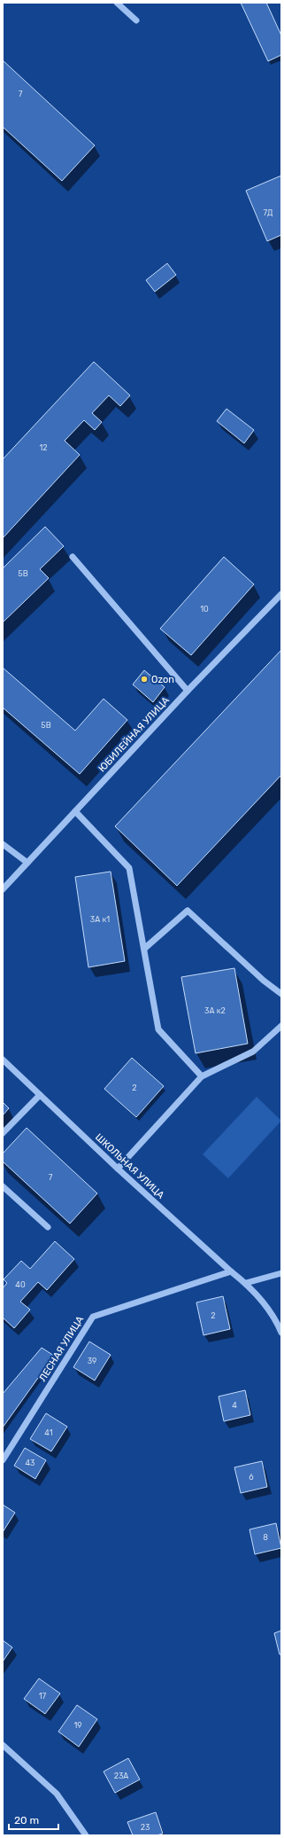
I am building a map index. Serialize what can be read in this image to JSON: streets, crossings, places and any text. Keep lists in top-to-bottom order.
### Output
{
  "streets": {
    "street": ["ЮБИЛЕЙНАЯ УЛИЦА", "ШКОЛЬНАЯ УЛИЦА", "ЛЕСНАЯ УЛИЦА"]
  },
  "crossings": [
    ["ШКОЛЬНАЯ УЛИЦА", "ЛЕСНАЯ УЛИЦА"]
  ],
  "places": ["Ozon"],
  "house_numbers": [
    "7",
    "7Д",
    "12",
    "5В",
    "10",
    "5В",
    "3А к1",
    "3А к2",
    "2",
    "7",
    "40",
    "2",
    "39",
    "4",
    "41",
    "43",
    "6",
    "8",
    "17",
    "19",
    "23А",
    "23"
  ],
  "scale_bar": "20 m"
}
